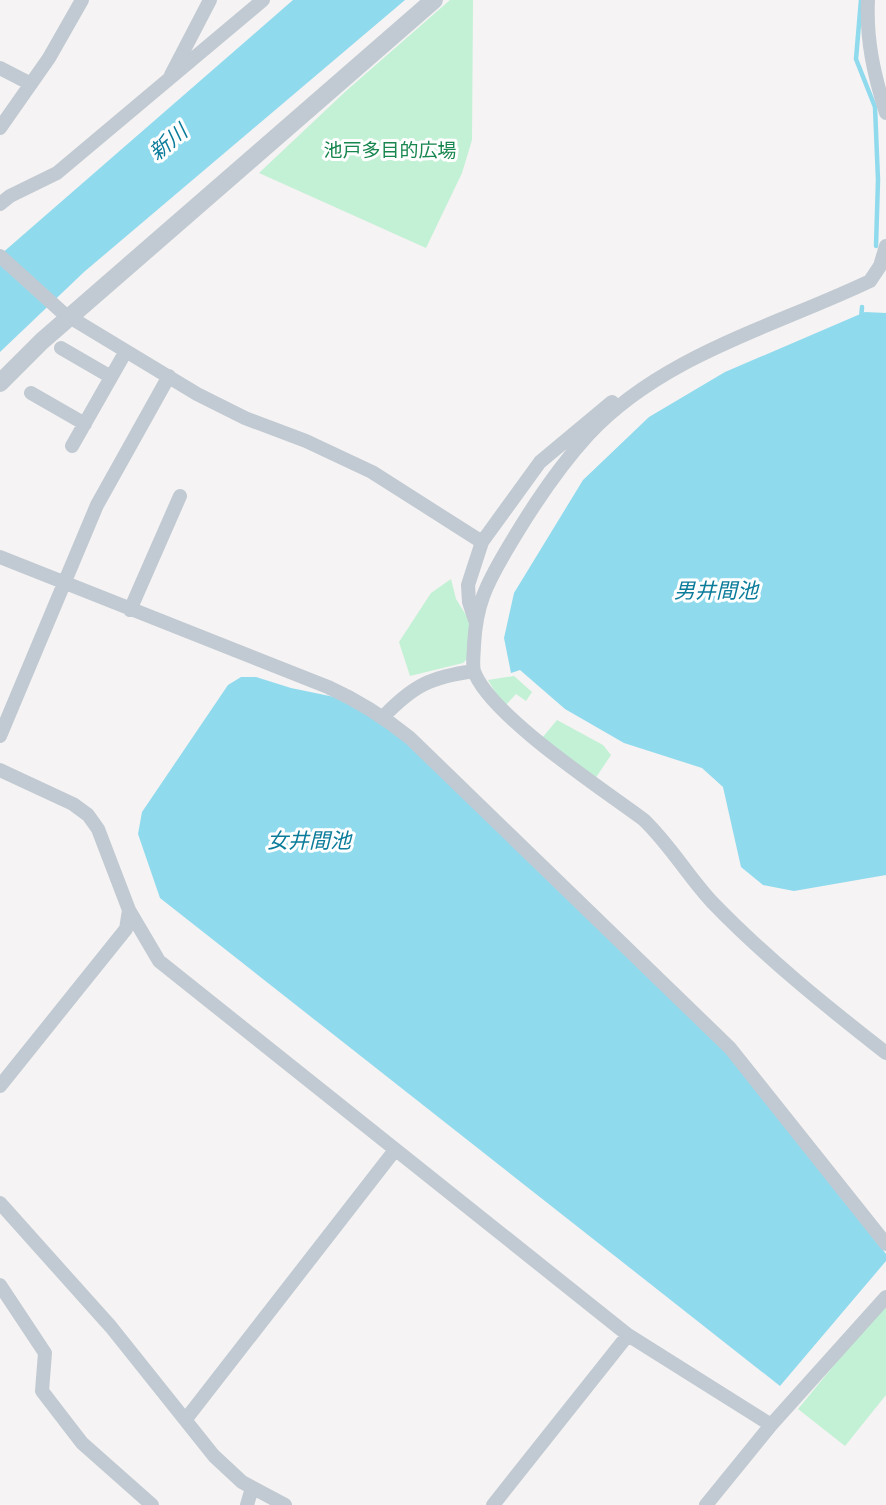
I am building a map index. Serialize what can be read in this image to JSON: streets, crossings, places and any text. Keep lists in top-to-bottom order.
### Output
{
  "water": ["新川", "男井間池", "女井間池"],
  "parks": ["池戸多目的広場"]
}
